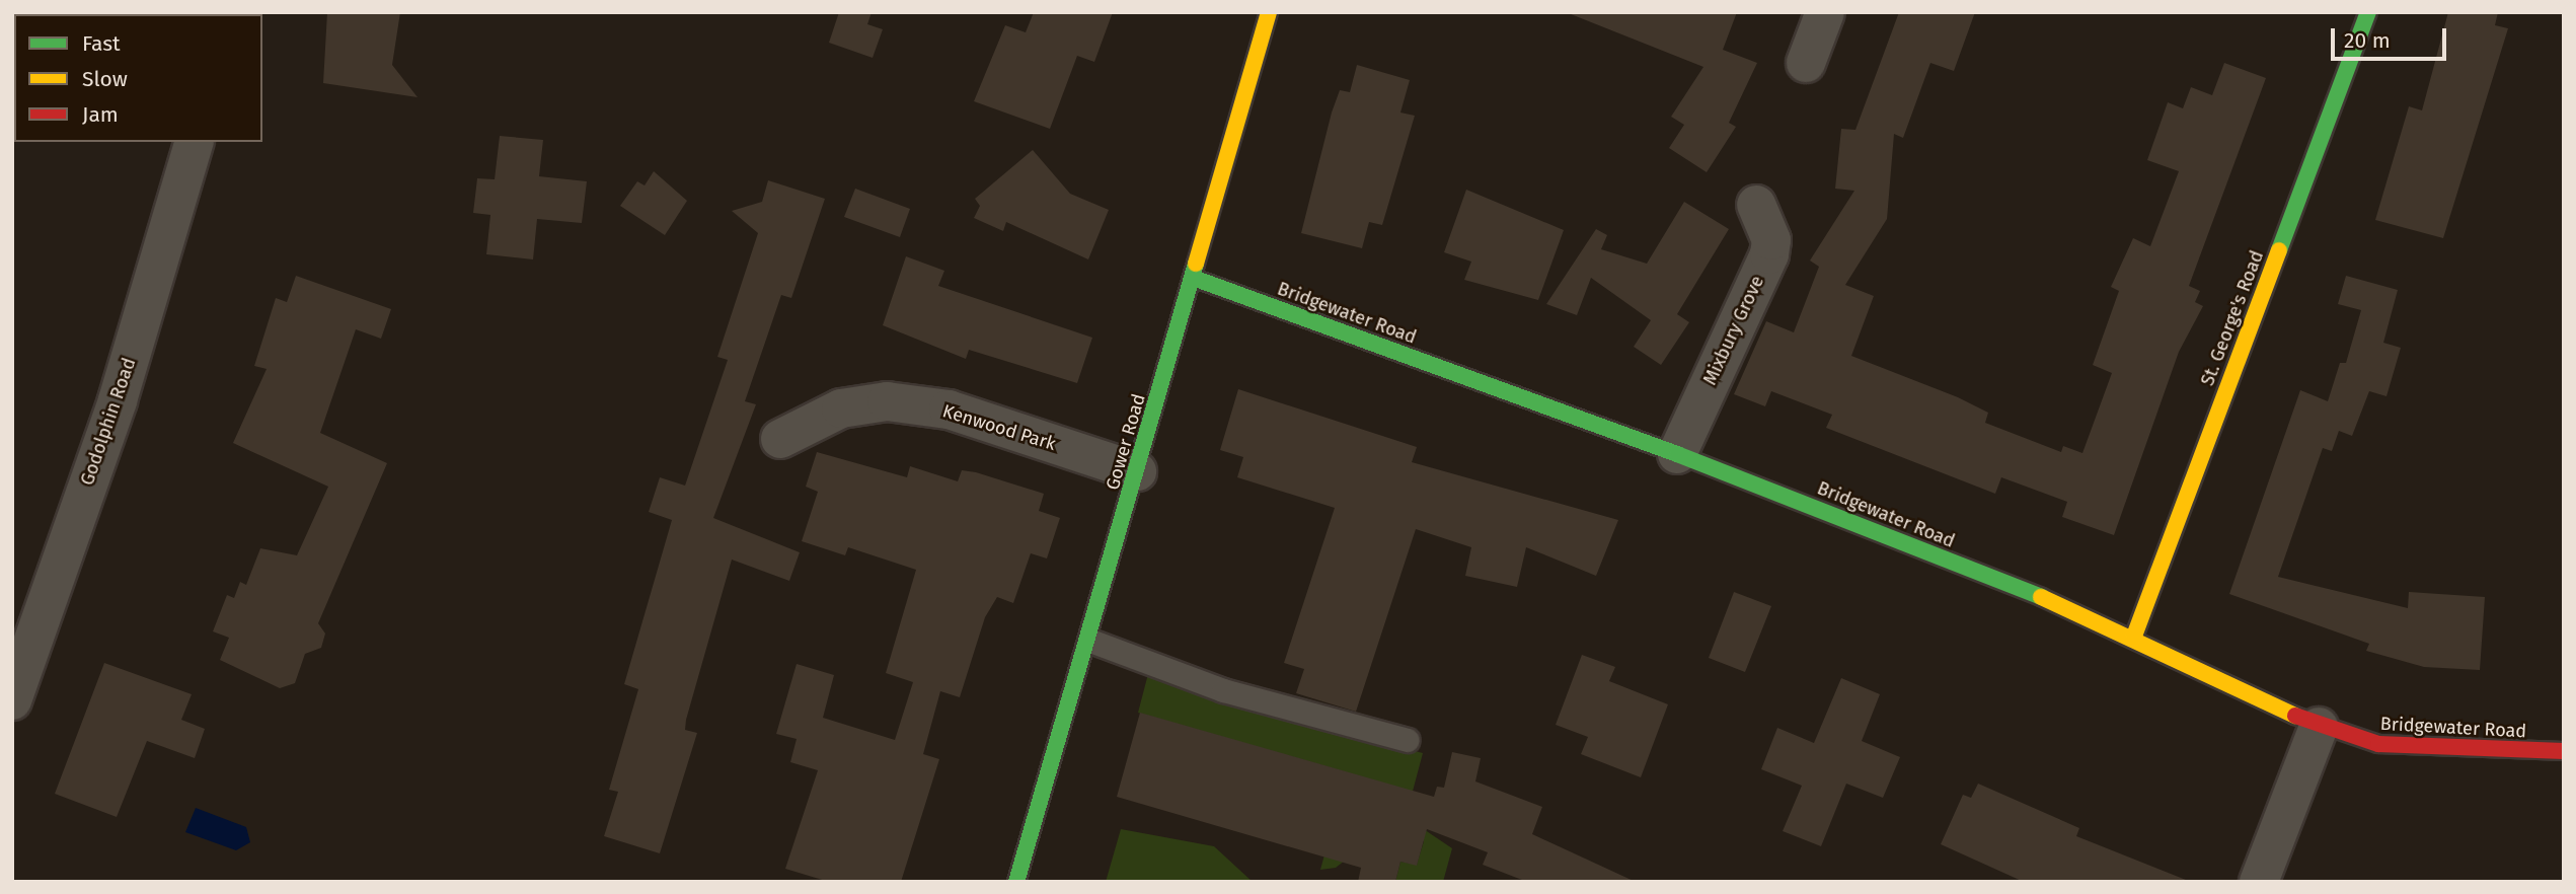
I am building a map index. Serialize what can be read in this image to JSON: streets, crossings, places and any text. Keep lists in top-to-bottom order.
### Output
{
  "streets": {
    "street": [
      "Bridgewater Road",
      "St. George's Road",
      "Mixbury Grove",
      "Godolphin Road",
      "Kenwood Park",
      "Gower Road"
    ]
  },
  "crossings": [
    ["Bridgewater Road", "St. George's Road"],
    ["Bridgewater Road", "Mixbury Grove"],
    ["Bridgewater Road", "Gower Road"],
    ["Kenwood Park", "Gower Road"]
  ],
  "legend": ["Fast", "Slow", "Jam"],
  "scale_bar": "20 m"
}
